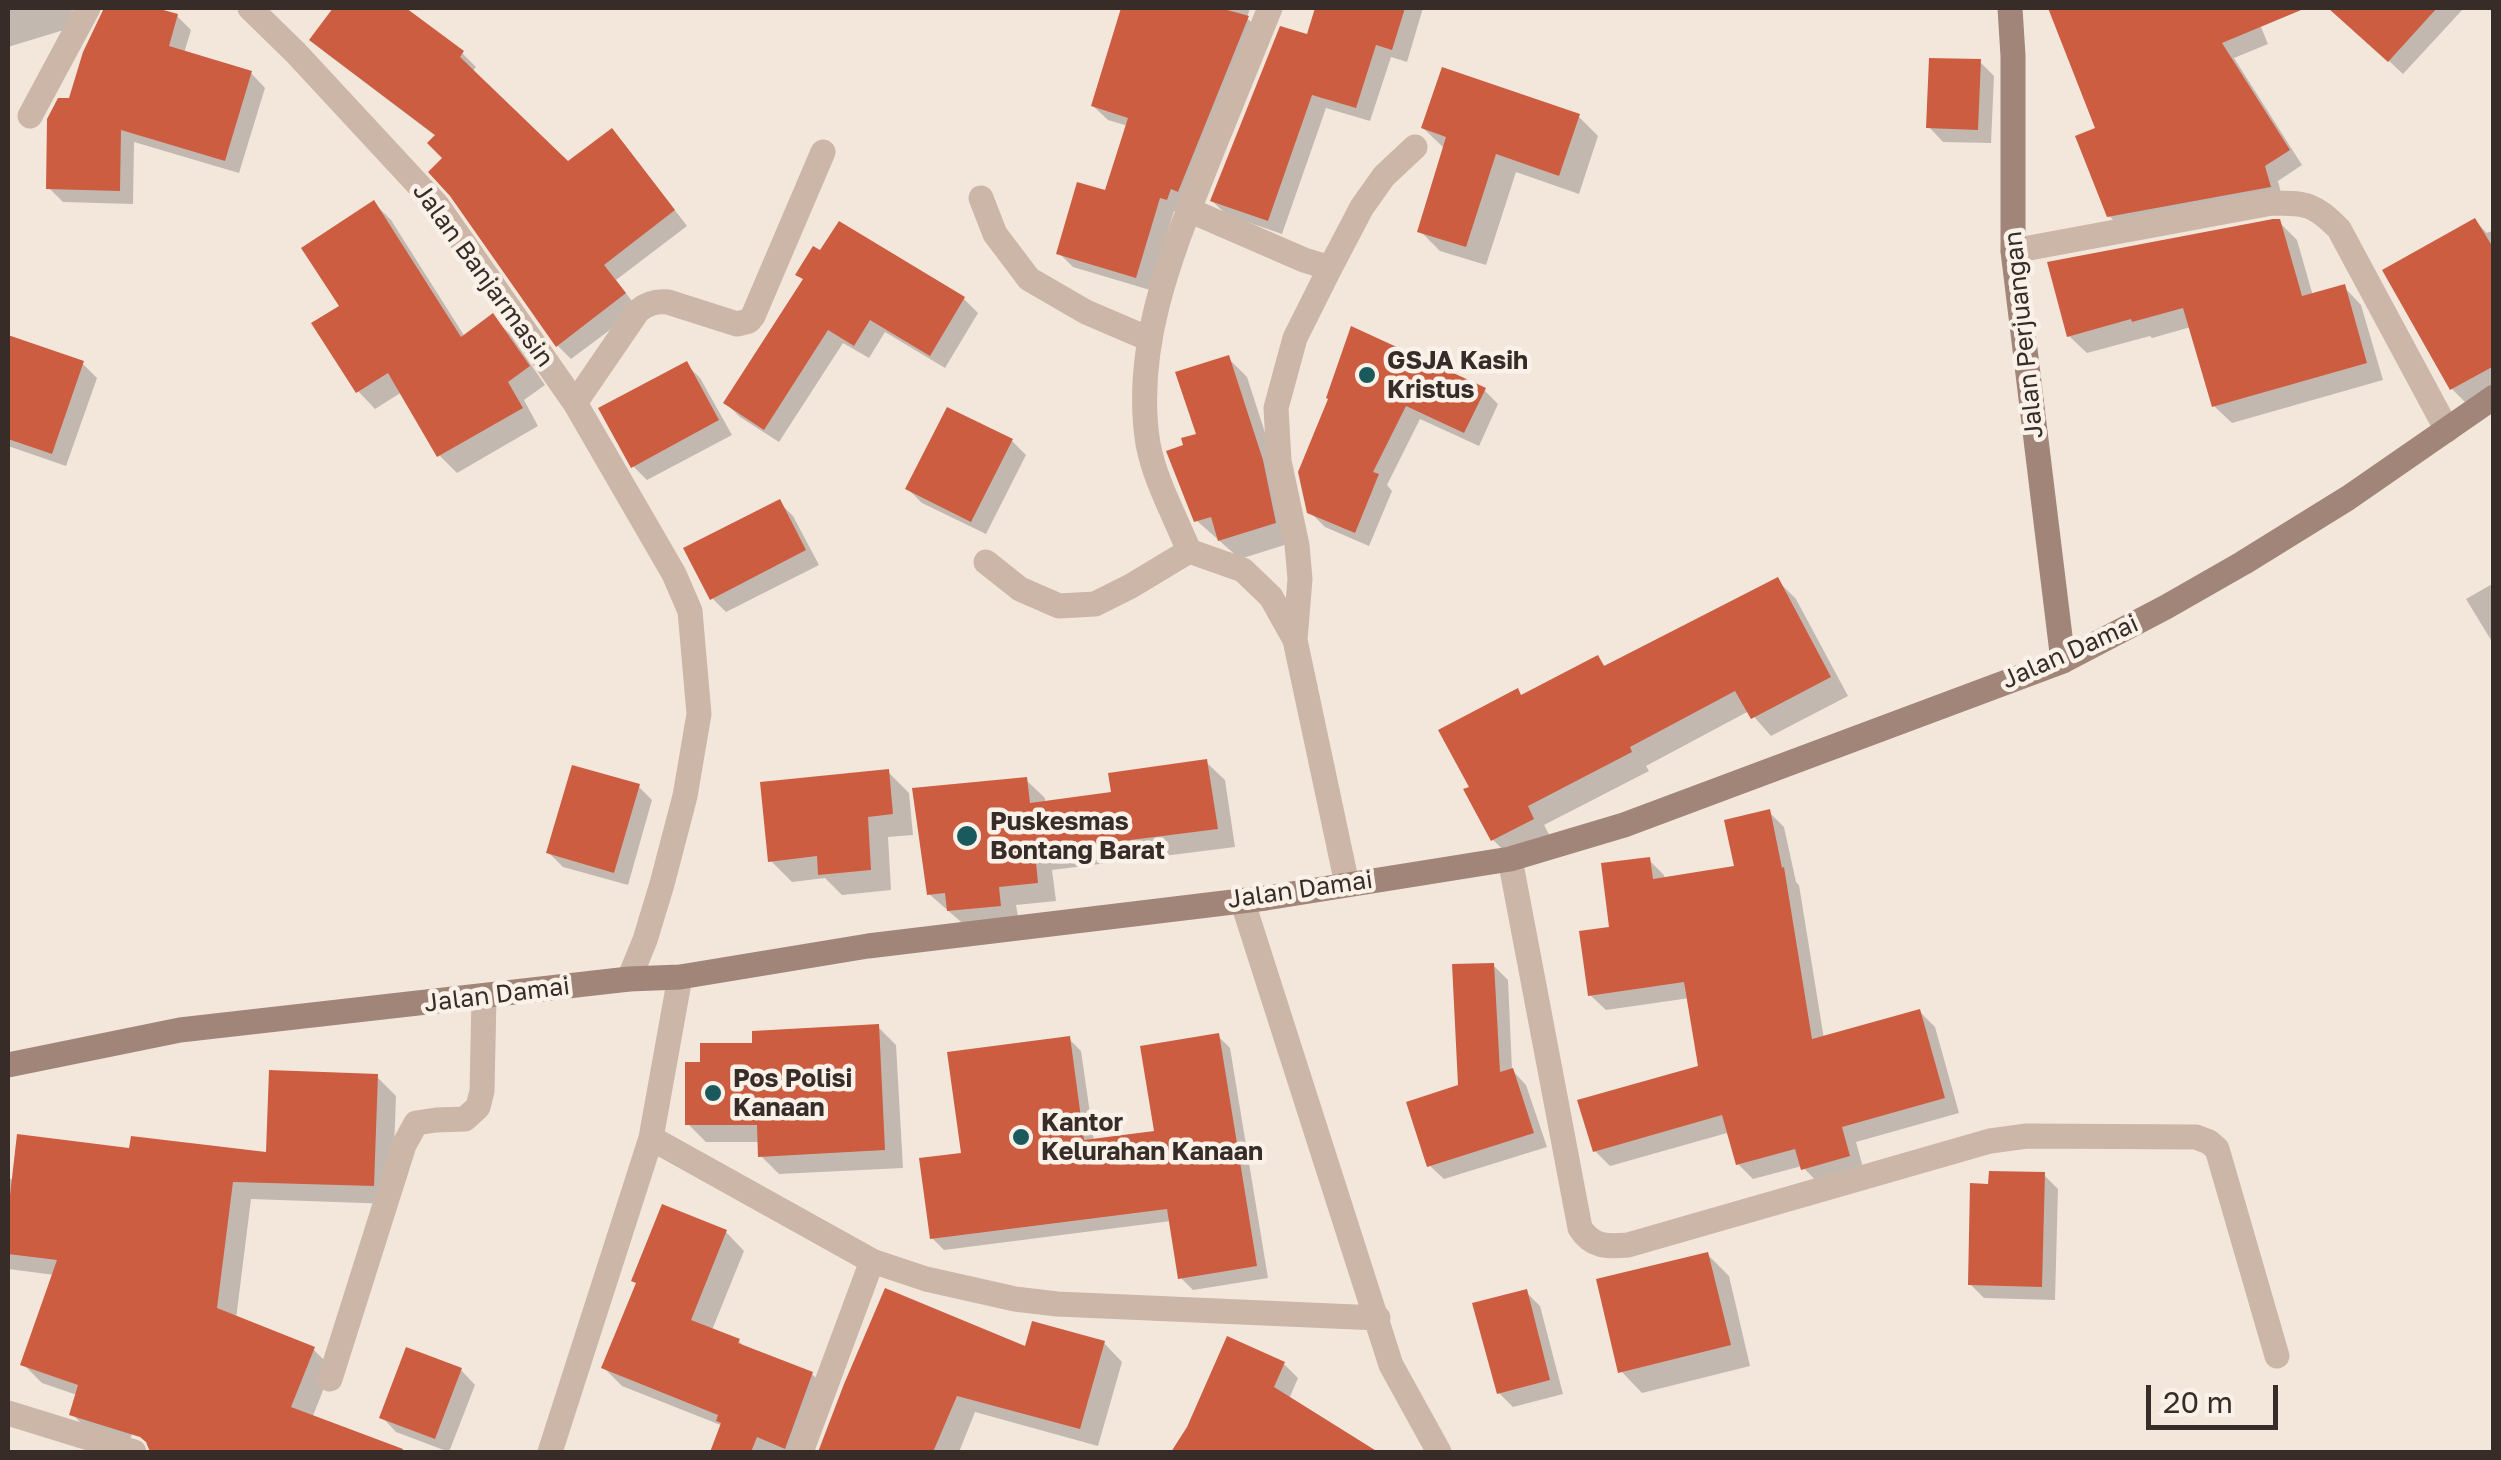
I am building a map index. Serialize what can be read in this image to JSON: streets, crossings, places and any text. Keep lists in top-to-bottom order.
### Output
{
  "streets": {
    "street": ["Jalan Banjarmasin", "Jalan Perjuangan", "Jalan Damai"]
  },
  "crossings": [
    ["Jalan Banjarmasin", "Jalan Damai"],
    ["Jalan Perjuangan", "Jalan Damai"]
  ],
  "places": [
    "GSJA Kasih Kristus",
    "Puskesmas Bontang Barat",
    "Pos Polisi Kanaan",
    "Kantor Kelurahan Kanaan"
  ],
  "scale_bar": "20 m"
}
